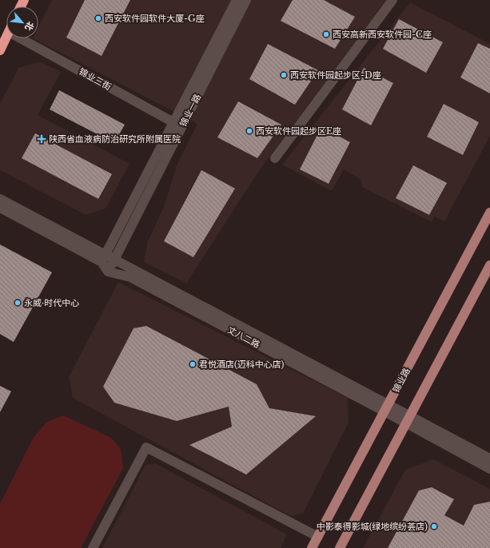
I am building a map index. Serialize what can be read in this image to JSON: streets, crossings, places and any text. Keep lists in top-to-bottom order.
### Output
{
  "streets": {
    "main road": ["锦业路"],
    "street": ["锦业三街", "锦业一路", "丈八二路"]
  },
  "crossings": [
    ["锦业三街", "锦业一路"],
    ["锦业一路", "丈八二路"],
    ["丈八二路", "锦业路"]
  ],
  "places": {
    "other": [
      "西安软件园软件大厦-G座",
      "西安高新西安软件园-C座",
      "西安软件园起步区-D座",
      "西安软件园起步区E座",
      "永威·时代中心",
      "君悦酒店(迈科中心店)",
      "中影泰得影城(绿地缤纷荟店)"
    ],
    "health": ["陕西省血液病防治研究所附属医院"]
  },
  "north": "bottom right"
}
